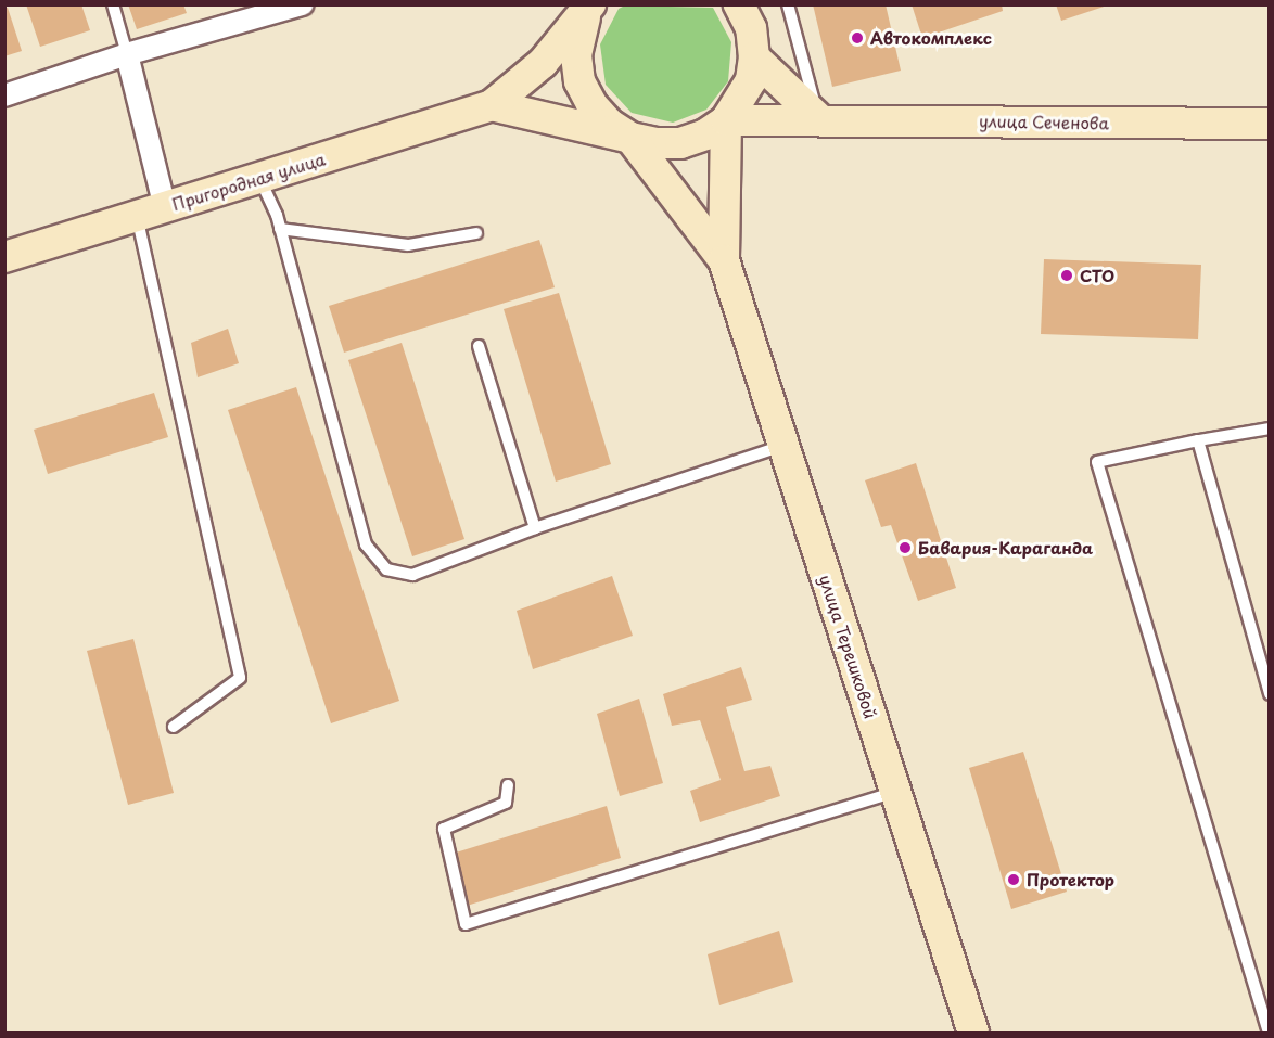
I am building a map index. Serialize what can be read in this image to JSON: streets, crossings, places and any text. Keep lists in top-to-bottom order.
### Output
{
  "streets": {
    "main road": ["улица Сеченова", "Пригородная улица", "улица Терешковой"]
  },
  "crossings": [
    ["улица Сеченова", "улица Терешковой"]
  ],
  "places": [
    "Автокомплекс",
    "СТО",
    "Бавария-Караганда",
    "Протектор"
  ]
}
